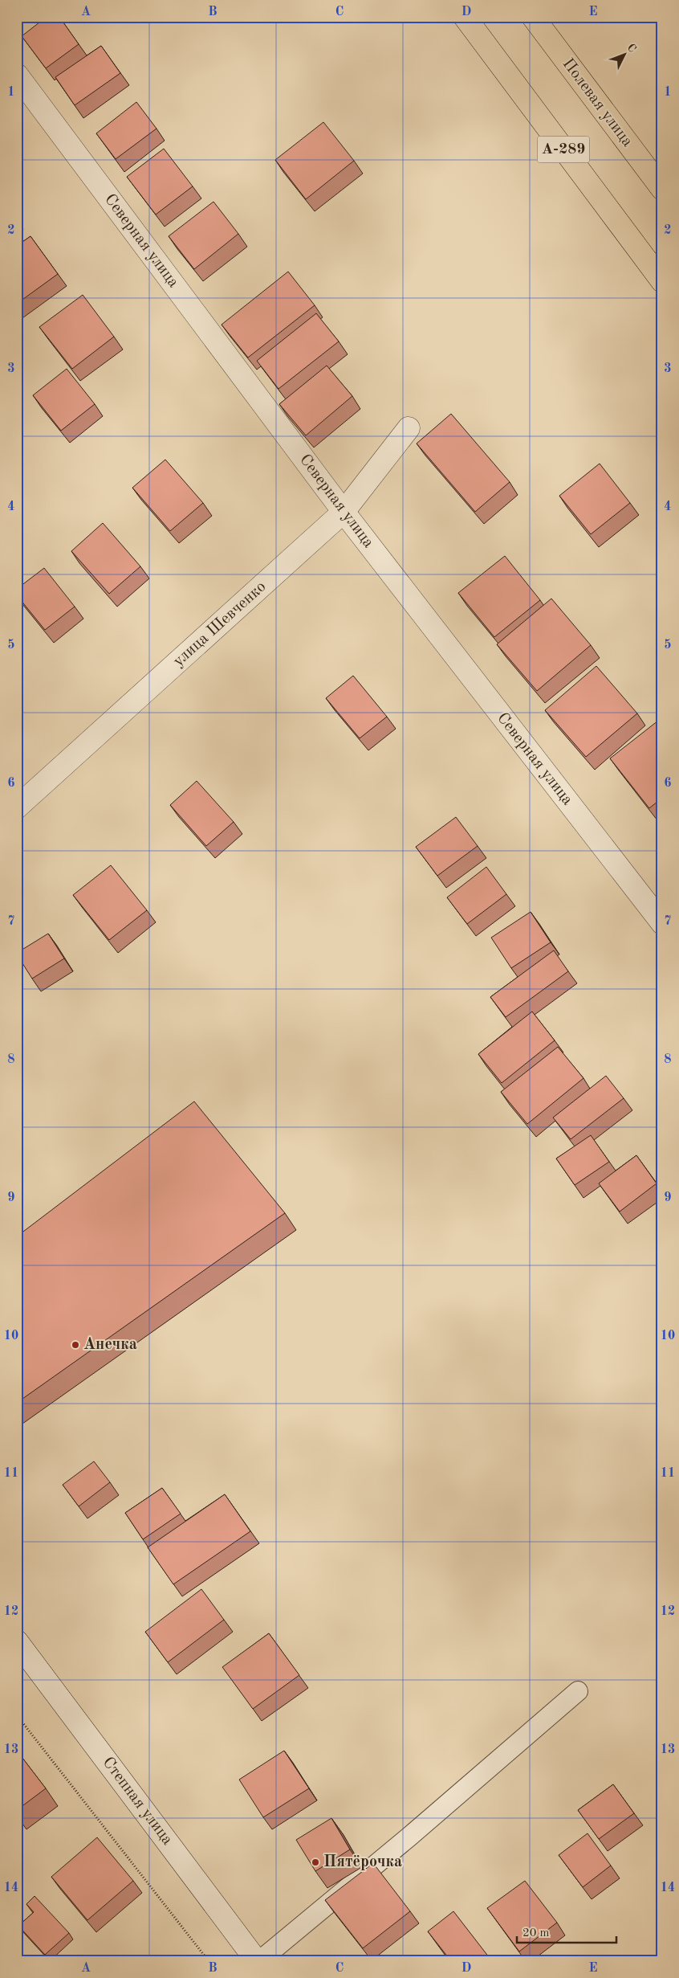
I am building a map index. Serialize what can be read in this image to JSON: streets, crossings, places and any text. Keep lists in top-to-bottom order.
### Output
{
  "streets": {
    "highway": ["Полевая улица", "А-289"],
    "street": ["Северная улица", "улица Шевченко", "Степная улица"]
  },
  "crossings": [
    ["Северная улица", "улица Шевченко"]
  ],
  "places": ["Анечка", "Пятёрочка"],
  "scale_bar": "20 m",
  "north": "top right",
  "grid": {
    "columns": [
      "A",
      "B",
      "C",
      "D",
      "E"
    ],
    "rows": [
      "1",
      "2",
      "3",
      "4",
      "5",
      "6",
      "7",
      "8",
      "9",
      "10",
      "11",
      "12",
      "13",
      "14"
    ]
  }
}
